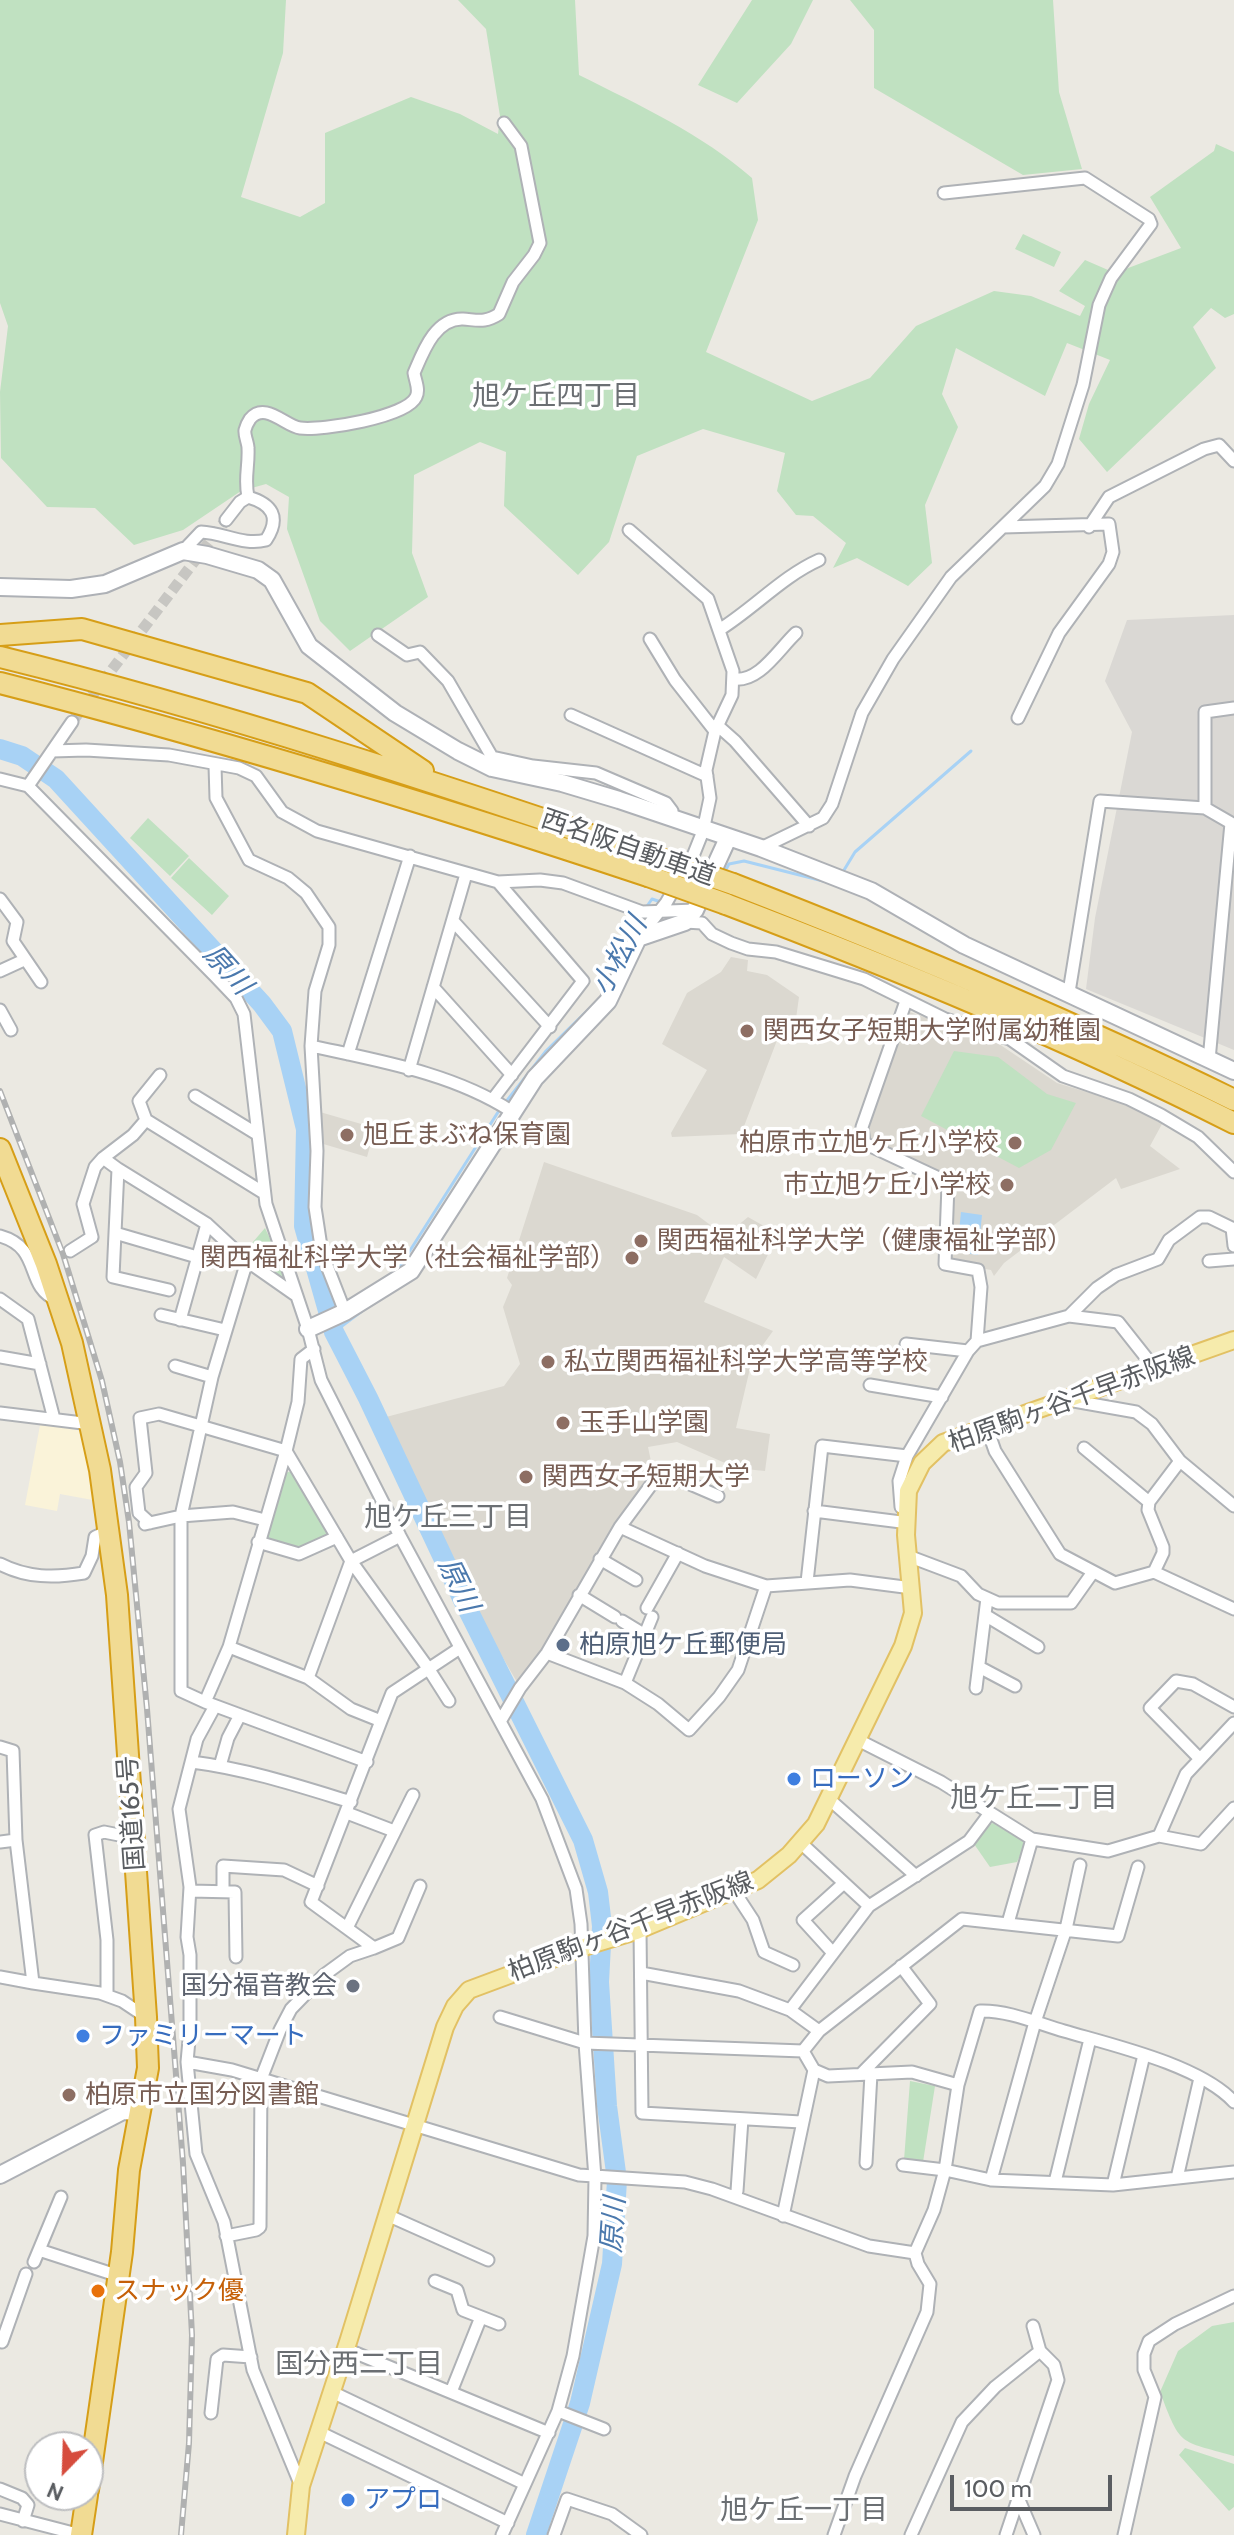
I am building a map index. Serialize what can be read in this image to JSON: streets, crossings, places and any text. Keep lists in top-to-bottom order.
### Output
{
  "streets": {
    "highway": ["西名阪自動車道", "国道165号"],
    "main road": ["柏原駒ヶ谷千早赤阪線"]
  },
  "districts": [
    "旭ケ丘四丁目",
    "旭ケ丘三丁目",
    "旭ケ丘二丁目",
    "国分西二丁目",
    "旭ケ丘一丁目"
  ],
  "water": ["小松川", "原川"],
  "places": [
    "関西女子短期大学附属幼稚園",
    "旭丘まぶね保育園",
    "柏原市立旭ヶ丘小学校",
    "市立旭ケ丘小学校",
    "関西福祉科学大学（健康福祉学部）",
    "関西福祉科学大学（社会福祉学部）",
    "私立関西福祉科学大学高等学校",
    "玉手山学園",
    "関西女子短期大学",
    "柏原旭ケ丘郵便局",
    "ローソン",
    "国分福音教会",
    "ファミリーマート",
    "柏原市立国分図書館",
    "スナック優",
    "アプロ"
  ],
  "scale_bar": "100 m",
  "north": "bottom left"
}
